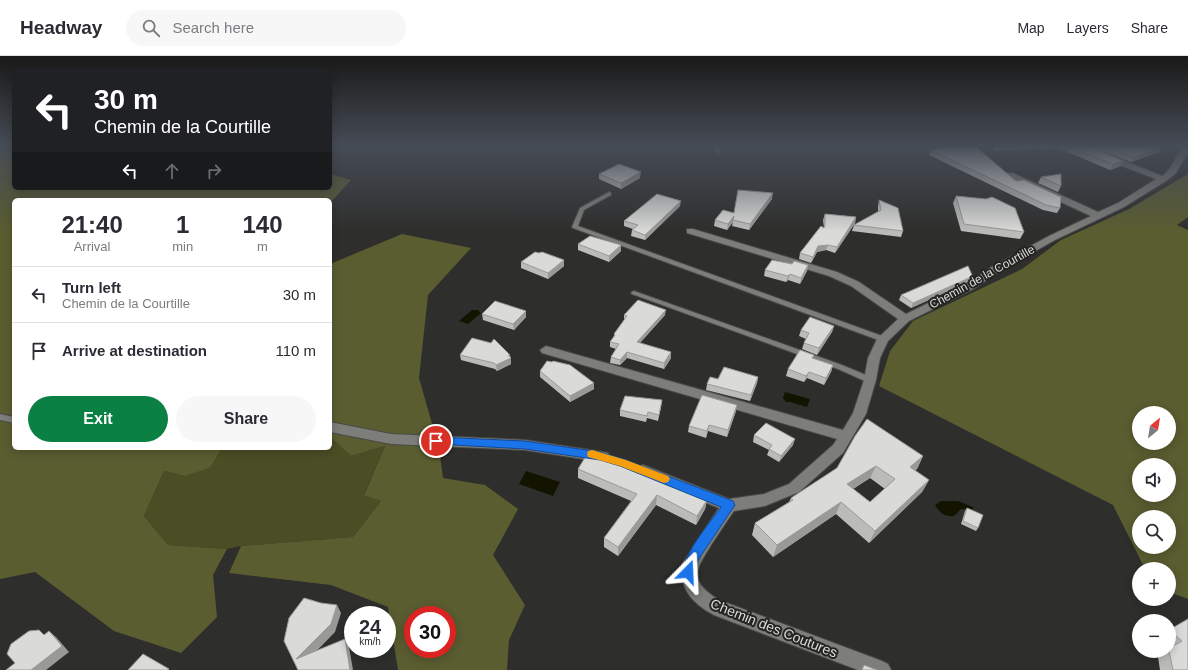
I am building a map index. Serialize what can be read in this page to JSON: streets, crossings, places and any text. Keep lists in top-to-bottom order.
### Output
{
  "streets": {
    "street": ["Chemin de la Courtille", "Chemin des Coutures"]
  },
  "crossings": [
    ["Chemin de la Courtille", "Chemin des Coutures"]
  ],
  "north": "top right",
  "page": {
    "header": "Headway",
    "search": "Search here",
    "nav": ["Map", "Layers", "Share"],
    "turn": ["30 m", "Chemin de la Courtille"],
    "eta": [
      "21:40",
      "Arrival",
      "1",
      "min",
      "140",
      "m"
    ],
    "list": [
      {
        "name": "Turn left",
        "note": "Chemin de la Courtille",
        "value": "30 m"
      },
      {
        "name": "Arrive at destination",
        "value": "110 m"
      }
    ],
    "buttons": ["Exit", "Share"],
    "map_buttons": ["+", "−"],
    "speed": "24 km/h",
    "limit": "30"
  }
}
